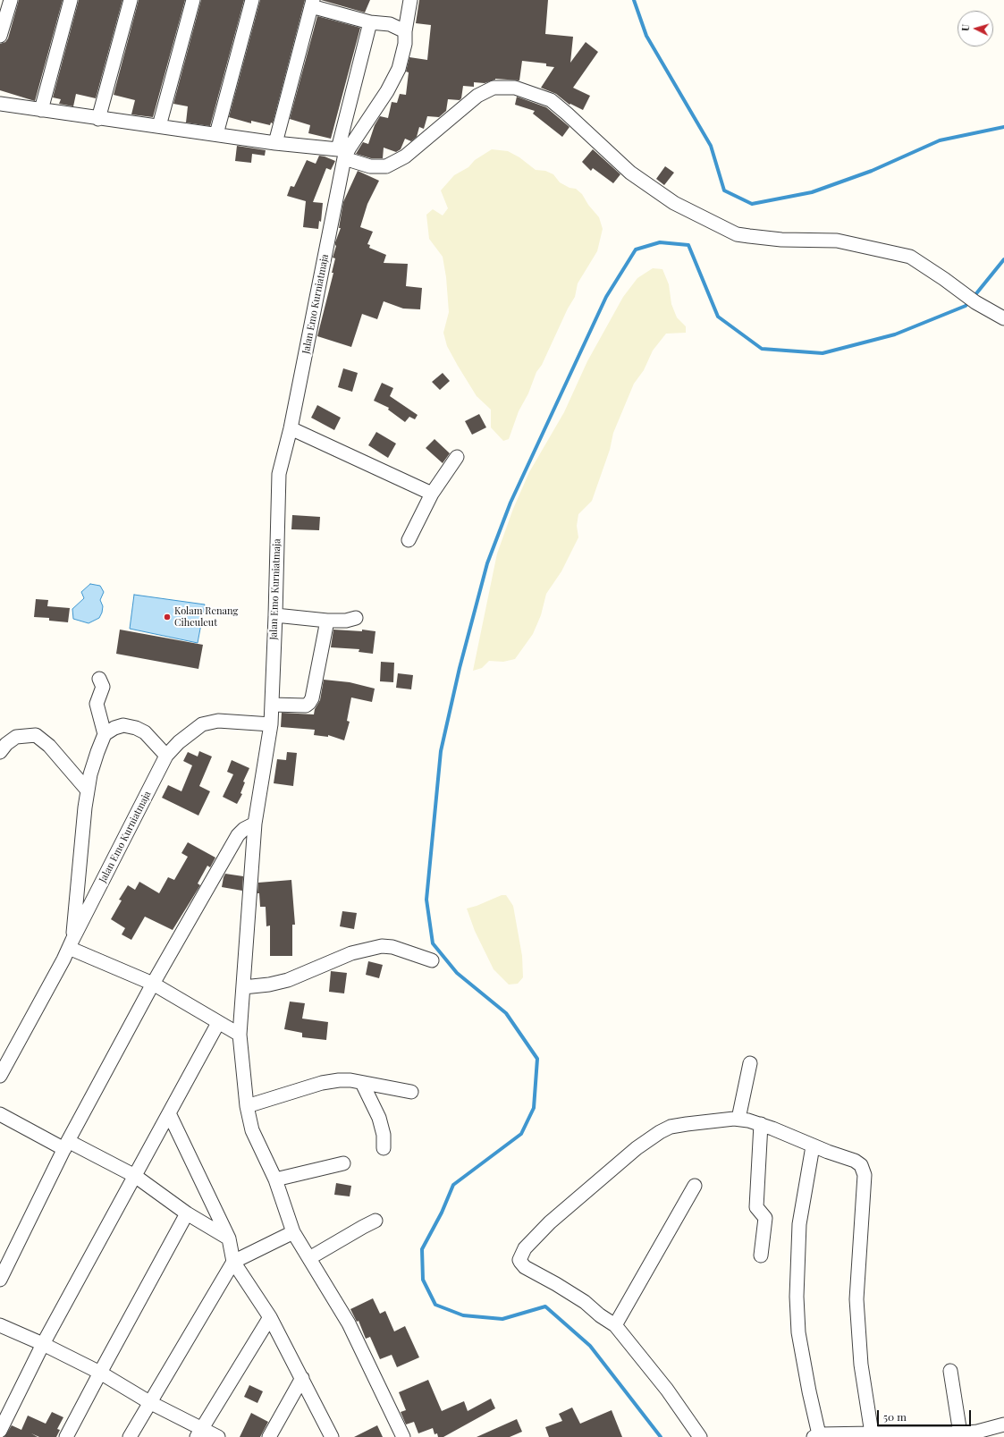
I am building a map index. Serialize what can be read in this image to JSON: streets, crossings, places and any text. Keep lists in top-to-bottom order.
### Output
{
  "streets": {
    "street": ["Jalan Emo Kurniatmaja"]
  },
  "places": ["Kolam Renang Ciheuleut"],
  "scale_bar": "50 m",
  "north": "left"
}
